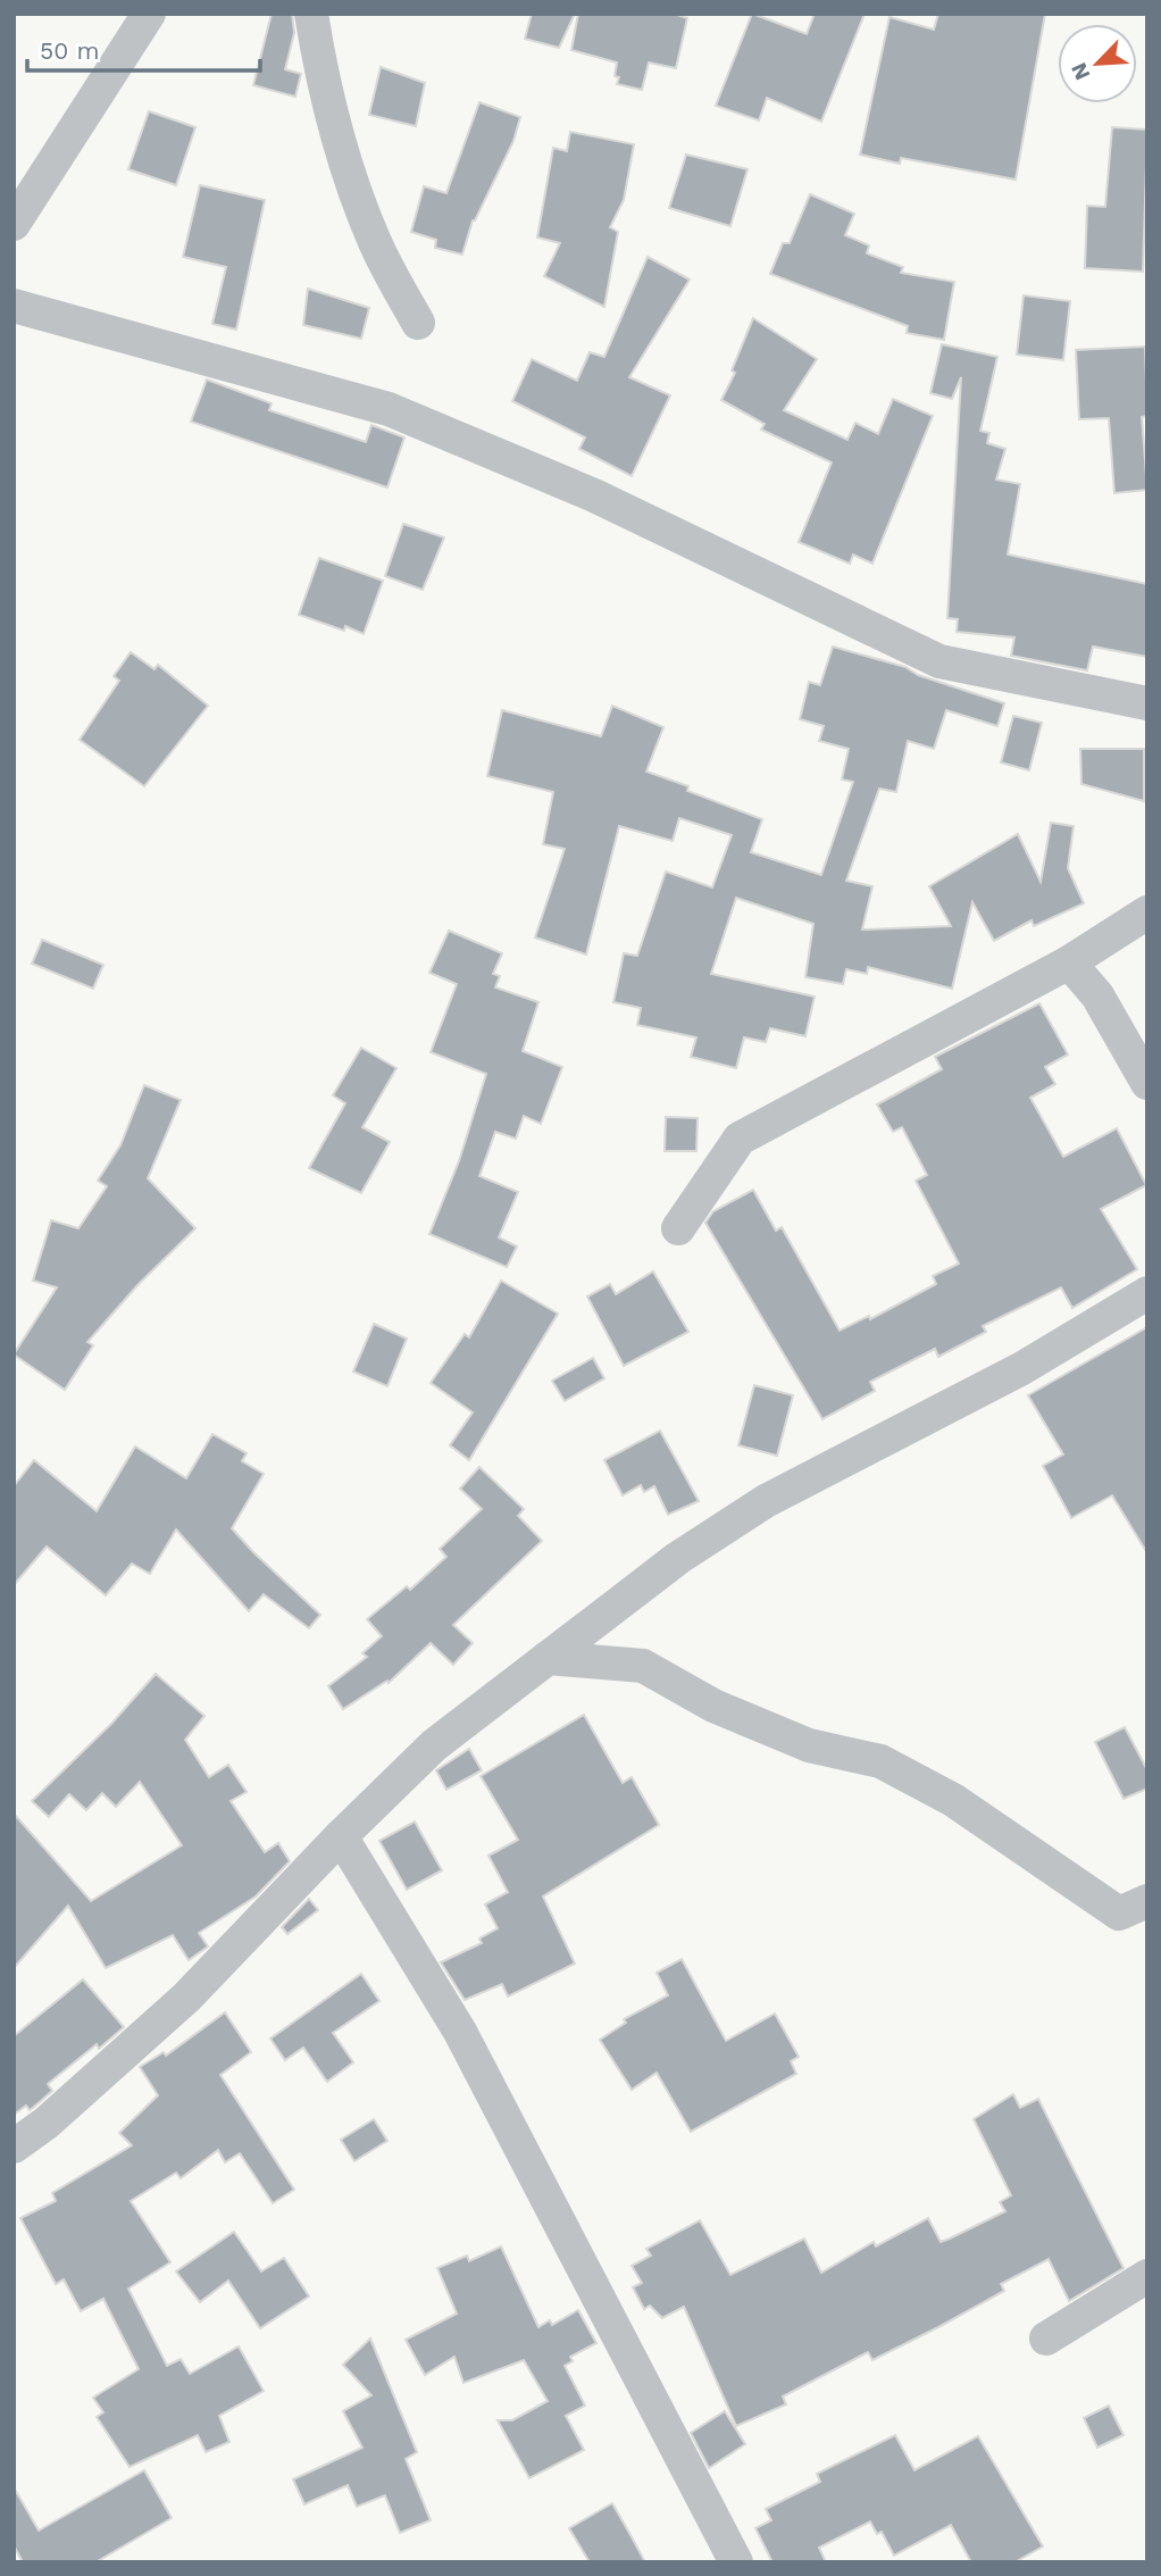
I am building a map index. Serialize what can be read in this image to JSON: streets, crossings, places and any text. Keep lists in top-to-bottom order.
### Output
{
  "scale_bar": "50 m",
  "north": "bottom left"
}
